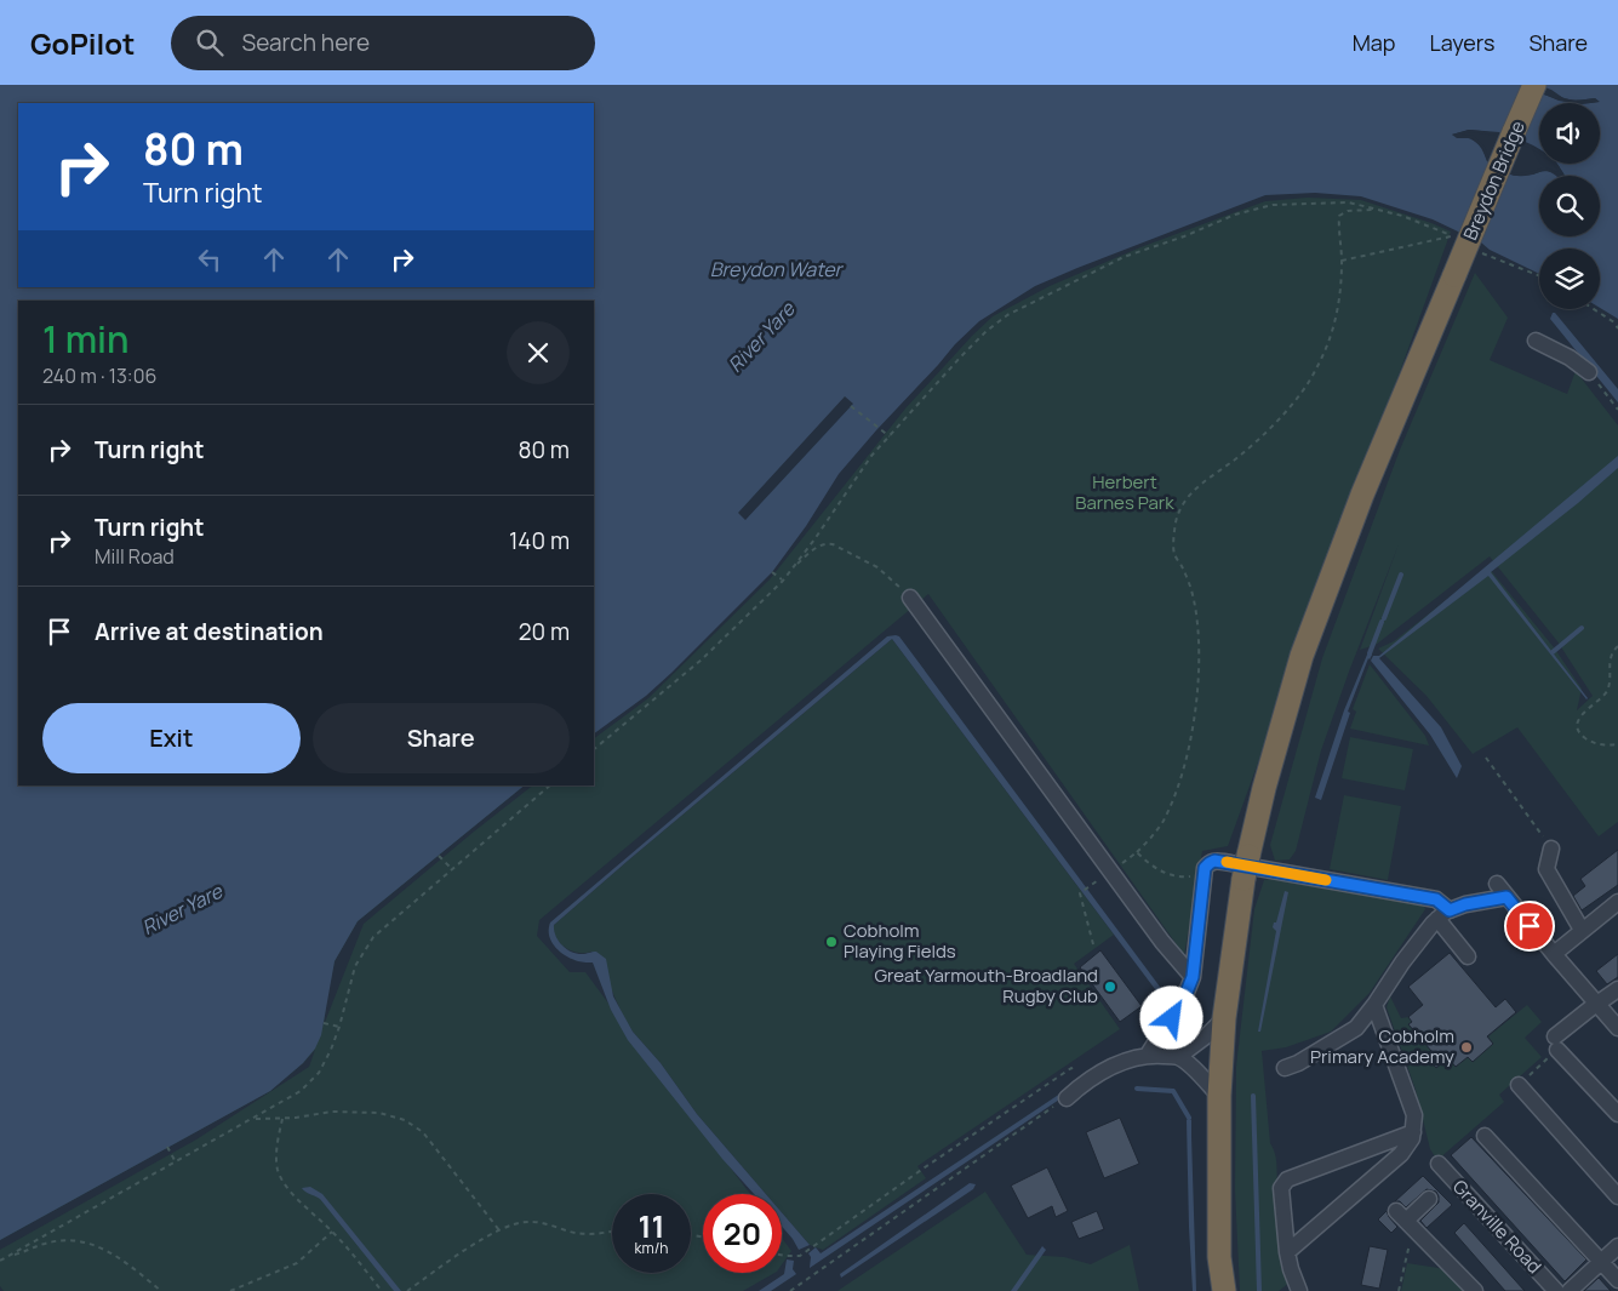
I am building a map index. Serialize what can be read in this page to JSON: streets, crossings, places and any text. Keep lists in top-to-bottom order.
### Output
{
  "streets": {
    "highway": ["Breydon Bridge"],
    "street": ["Granville Road"]
  },
  "water": ["Breydon Water", "River Yare"],
  "parks": ["Herbert Barnes Park"],
  "places": ["Cobholm Playing Fields", "Great Yarmouth-Broadland Rugby Club", "Cobholm Primary Academy"],
  "page": {
    "header": "GoPilot",
    "search": "Search here",
    "nav": ["Map", "Layers", "Share"],
    "turn": ["80 m", "Turn right"],
    "heading": ["1 min", "240 m · 13:06"],
    "list": [
      {
        "name": "Turn right",
        "value": "80 m"
      },
      {
        "name": "Turn right",
        "note": "Mill Road",
        "value": "140 m"
      },
      {
        "name": "Arrive at destination",
        "value": "20 m"
      }
    ],
    "buttons": ["Exit", "Share"],
    "speed": "11 km/h",
    "limit": "20"
  }
}
